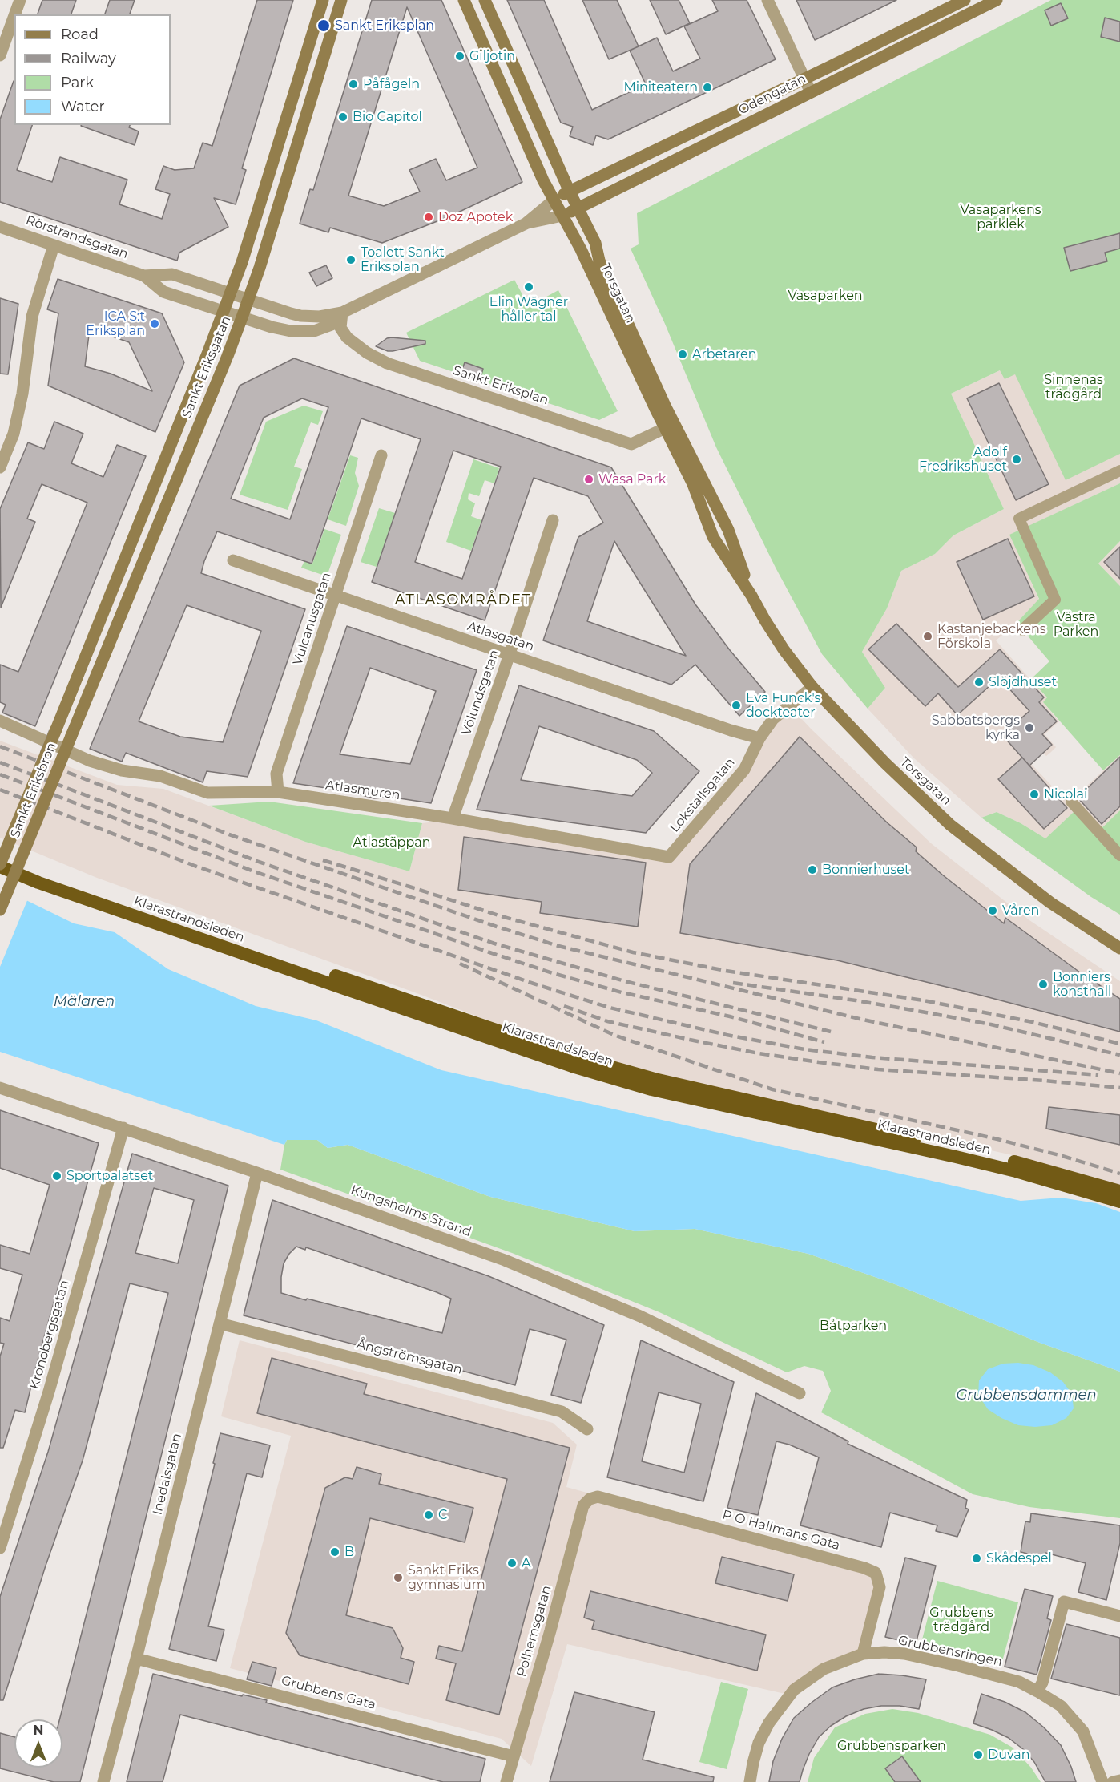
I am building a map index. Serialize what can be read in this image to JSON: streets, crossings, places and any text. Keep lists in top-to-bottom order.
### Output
{
  "streets": {
    "highway": ["Klarastrandsleden"],
    "main road": [
      "Odengatan",
      "Torsgatan",
      "Sankt Eriksgatan",
      "Sankt Eriksbron"
    ],
    "street": [
      "Rörstrandsgatan",
      "Sankt Eriksplan",
      "Vulcanusgatan",
      "Atlasgatan",
      "Völundsgatan",
      "Atlasmuren",
      "Lokstallsgatan",
      "Kungsholms Strand",
      "Kronobergsgatan",
      "Ångströmsgatan",
      "Inedalsgatan",
      "P O Hallmans Gata",
      "Polhemsgatan",
      "Grubbensringen",
      "Grubbens Gata"
    ]
  },
  "crossings": [
    ["Odengatan", "Torsgatan"],
    ["Rörstrandsgatan", "Sankt Eriksgatan"],
    ["Torsgatan", "Sankt Eriksplan"],
    ["Torsgatan", "Lokstallsgatan"],
    ["Sankt Eriksgatan", "Sankt Eriksbron"],
    ["Vulcanusgatan", "Atlasgatan"],
    ["Vulcanusgatan", "Atlasmuren"],
    ["Atlasgatan", "Völundsgatan"],
    ["Atlasgatan", "Lokstallsgatan"],
    ["Völundsgatan", "Atlasmuren"],
    ["Sankt Eriksbron", "Klarastrandsleden"],
    ["Atlasmuren", "Lokstallsgatan"],
    ["Kungsholms Strand", "Kronobergsgatan"],
    ["Kungsholms Strand", "Inedalsgatan"],
    ["Ångströmsgatan", "Inedalsgatan"],
    ["Inedalsgatan", "Grubbens Gata"],
    ["P O Hallmans Gata", "Polhemsgatan"],
    ["P O Hallmans Gata", "Grubbensringen"],
    ["Polhemsgatan", "Grubbens Gata"]
  ],
  "districts": ["ATLASOMRÅDET"],
  "water": ["Mälaren", "Grubbensdammen"],
  "parks": [
    "Vasaparkens parklek",
    "Vasaparken",
    "Sinnenas trädgård",
    "Västra Parken",
    "Atlastäppan",
    "Båtparken",
    "Grubbens trädgård",
    "Grubbensparken"
  ],
  "places": [
    "Sankt Eriksplan",
    "Giljotin",
    "Påfågeln",
    "Miniteatern",
    "Bio Capitol",
    "Doz Apotek",
    "Toalett Sankt Eriksplan",
    "Elin Wägner håller tal",
    "ICA S:t Eriksplan",
    "Arbetaren",
    "Adolf Fredrikshuset",
    "Wasa Park",
    "Kastanjebackens Förskola",
    "Slöjdhuset",
    "Eva Funck's dockteater",
    "Sabbatsbergs kyrka",
    "Nicolai",
    "Bonnierhuset",
    "Våren",
    "Bonniers konsthall",
    "Sportpalatset",
    "C",
    "B",
    "Skådespel",
    "A",
    "Sankt Eriks gymnasium",
    "Duvan"
  ],
  "legend": [
    "Road",
    "Railway",
    "Park",
    "Water"
  ],
  "north": "top"
}
